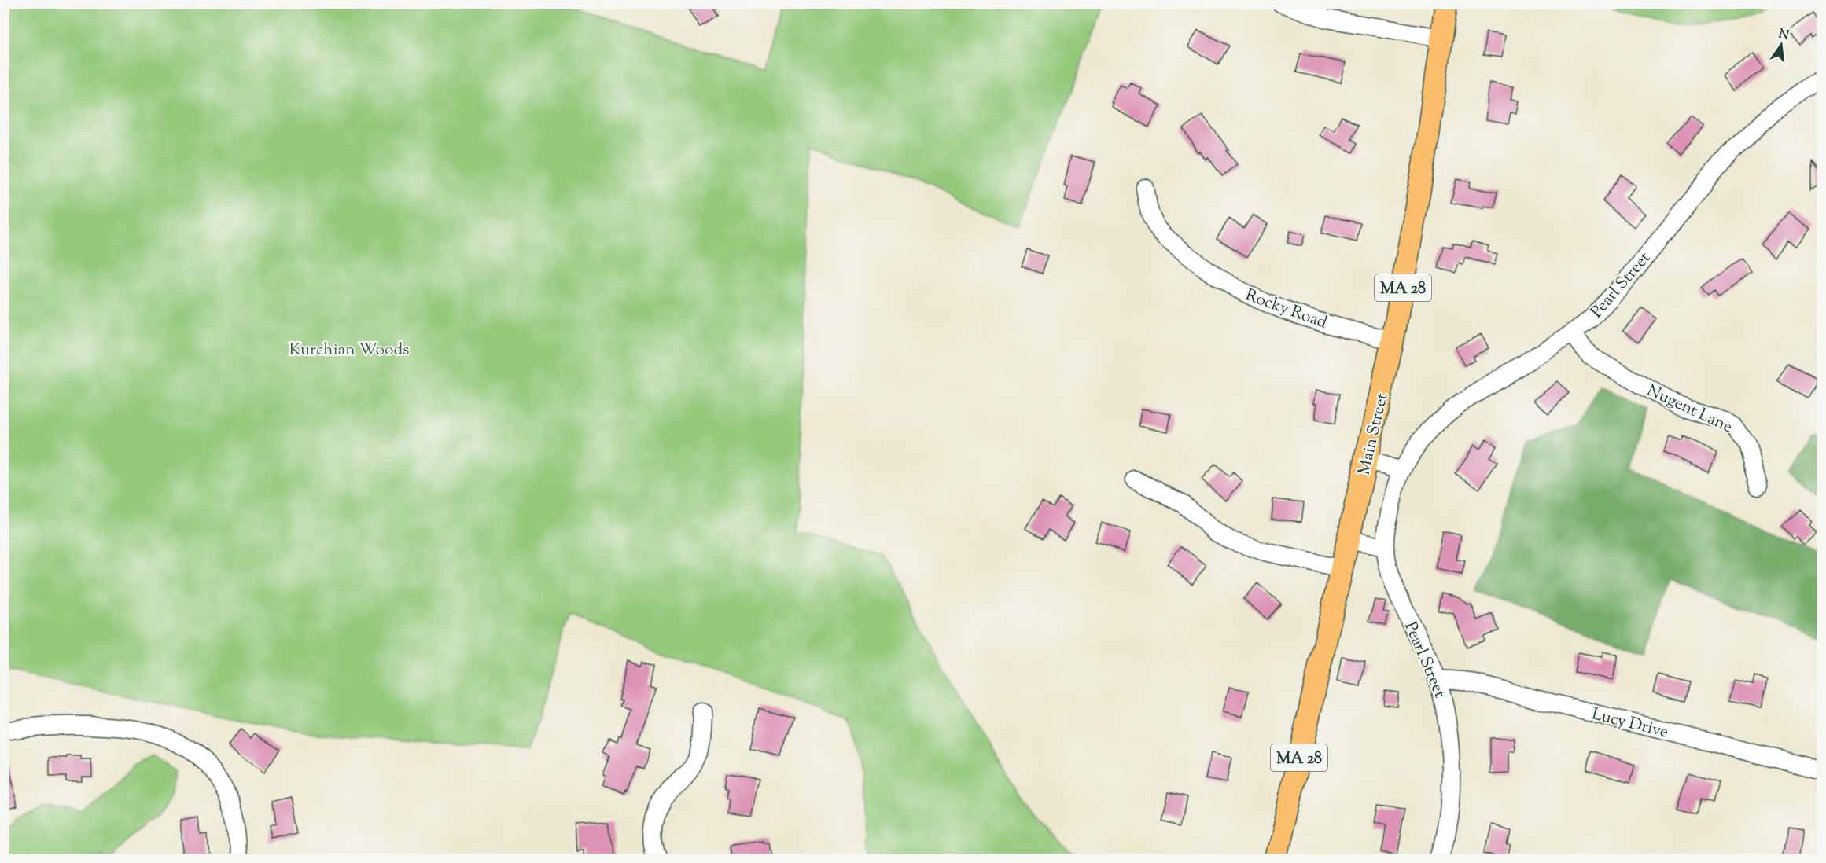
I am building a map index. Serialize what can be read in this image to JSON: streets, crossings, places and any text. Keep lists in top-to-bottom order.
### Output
{
  "streets": {
    "main road": ["MA 28", "Main Street"],
    "street": [
      "Pearl Street",
      "Rocky Road",
      "Nugent Lane",
      "Lucy Drive"
    ]
  },
  "crossings": [
    ["Pearl Street", "Nugent Lane"],
    ["Pearl Street", "Lucy Drive"],
    ["Rocky Road", "Main Street"]
  ],
  "parks": ["Kurchian Woods"],
  "north": "top"
}
